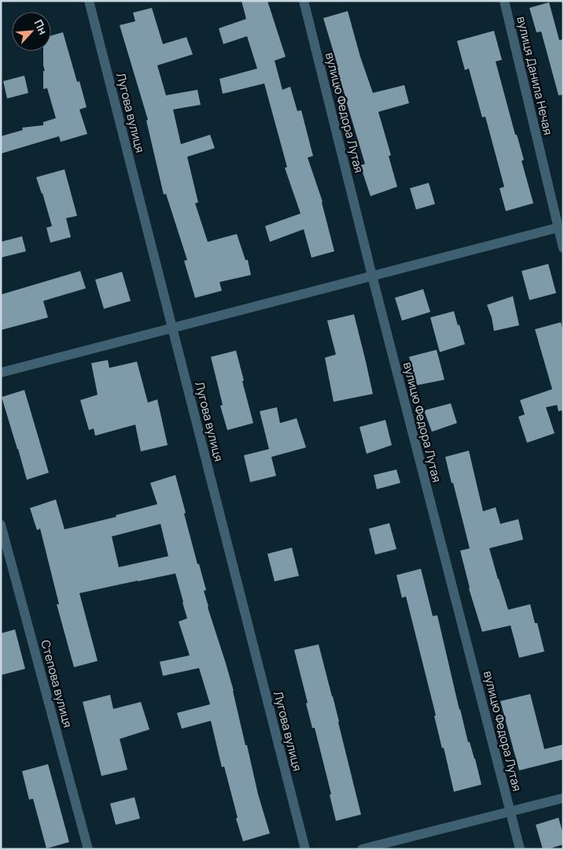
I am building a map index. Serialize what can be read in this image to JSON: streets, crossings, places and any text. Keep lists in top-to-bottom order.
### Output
{
  "streets": {
    "street": [
      "вулиця Данила Нечая",
      "Лугова вулиця",
      "вулицю Федора Лутая",
      "Степова вулиця"
    ]
  },
  "north": "top right"
}
